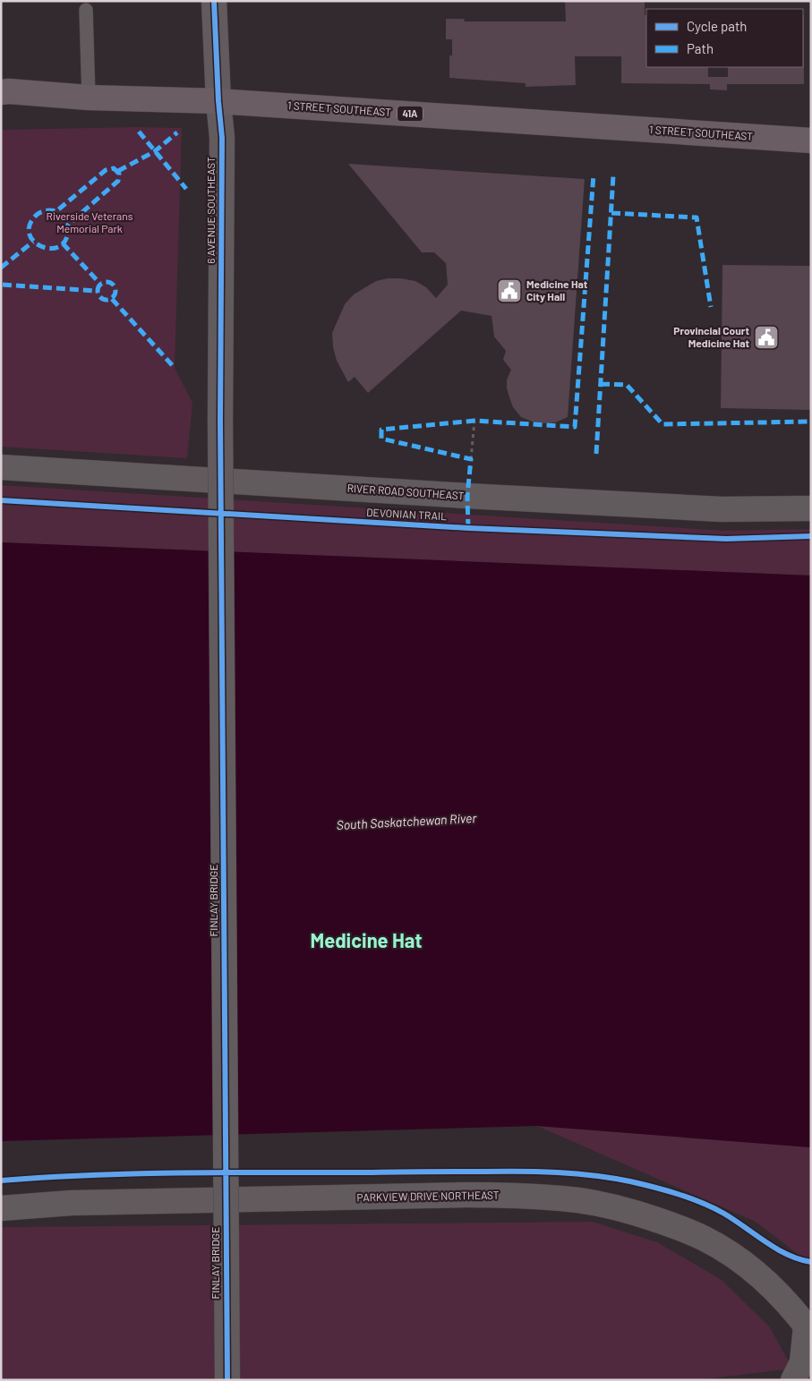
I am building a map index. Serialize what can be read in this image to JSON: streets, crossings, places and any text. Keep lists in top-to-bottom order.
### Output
{
  "streets": {
    "main road": ["1 STREET SOUTHEAST", "41A"],
    "street": [
      "6 AVENUE SOUTHEAST",
      "RIVER ROAD SOUTHEAST",
      "FINLAY BRIDGE",
      "PARKVIEW DRIVE NORTHEAST"
    ],
    "cycle path": ["DEVONIAN TRAIL"]
  },
  "crossings": [
    ["1 STREET SOUTHEAST", "6 AVENUE SOUTHEAST"],
    ["6 AVENUE SOUTHEAST", "FINLAY BRIDGE"]
  ],
  "districts": ["Medicine Hat"],
  "water": ["South Saskatchewan River"],
  "parks": ["Riverside Veterans Memorial Park"],
  "places": {
    "public building": ["Medicine Hat City Hall", "Provincial Court Medicine Hat"]
  },
  "legend": ["Cycle path", "Path"]
}
